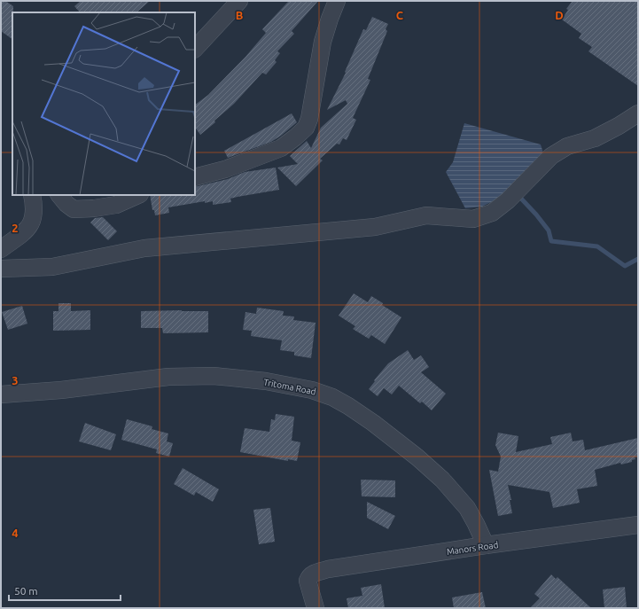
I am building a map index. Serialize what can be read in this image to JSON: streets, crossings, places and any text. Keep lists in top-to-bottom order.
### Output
{
  "streets": {
    "street": ["Tritoma Road", "Manors Road"]
  },
  "crossings": [
    ["Tritoma Road", "Manors Road"]
  ],
  "scale_bar": "50 m",
  "grid": {
    "columns": ["B", "C", "D"],
    "rows": ["2", "3", "4"]
  }
}
